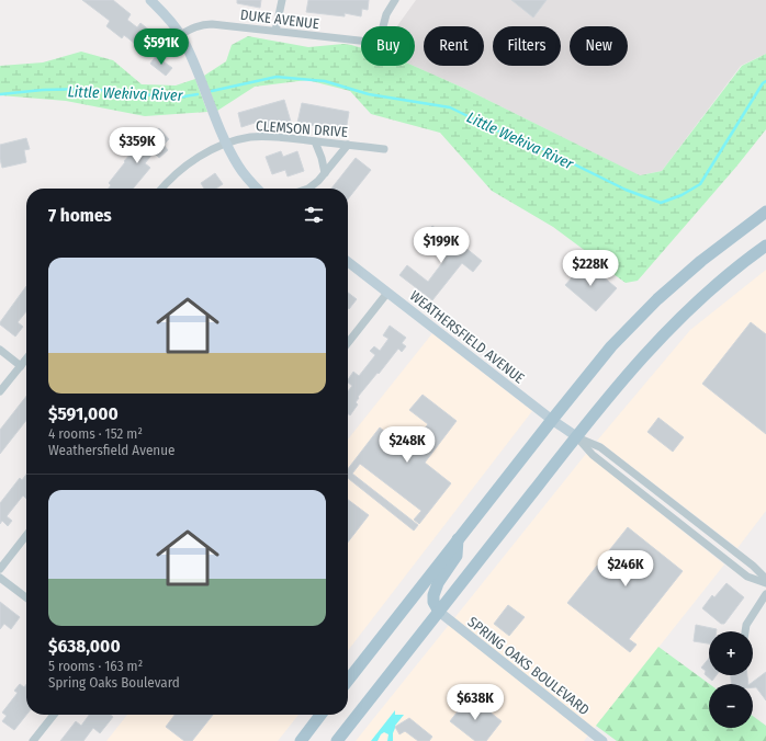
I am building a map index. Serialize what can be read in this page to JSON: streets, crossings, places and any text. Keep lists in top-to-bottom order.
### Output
{
  "streets": {
    "street": [
      "DUKE AVENUE",
      "CLEMSON DRIVE",
      "WEATHERSFIELD AVENUE",
      "SPRING OAKS BOULEVARD"
    ]
  },
  "water": ["Little Wekiva River"],
  "page": {
    "chip": [
      "Buy",
      "Rent",
      "Filters",
      "New"
    ],
    "price": [
      "$591K",
      "$359K",
      "$199K",
      "$228K",
      "$248K",
      "$246K",
      "$638K"
    ],
    "heading": "7 homes",
    "list": [
      {
        "name": "$591,000",
        "note": "4 rooms · 152 m² · Weathersfield Avenue"
      },
      {
        "name": "$638,000",
        "note": "5 rooms · 163 m² · Spring Oaks Boulevard"
      }
    ],
    "map_buttons": ["+", "−"]
  }
}
